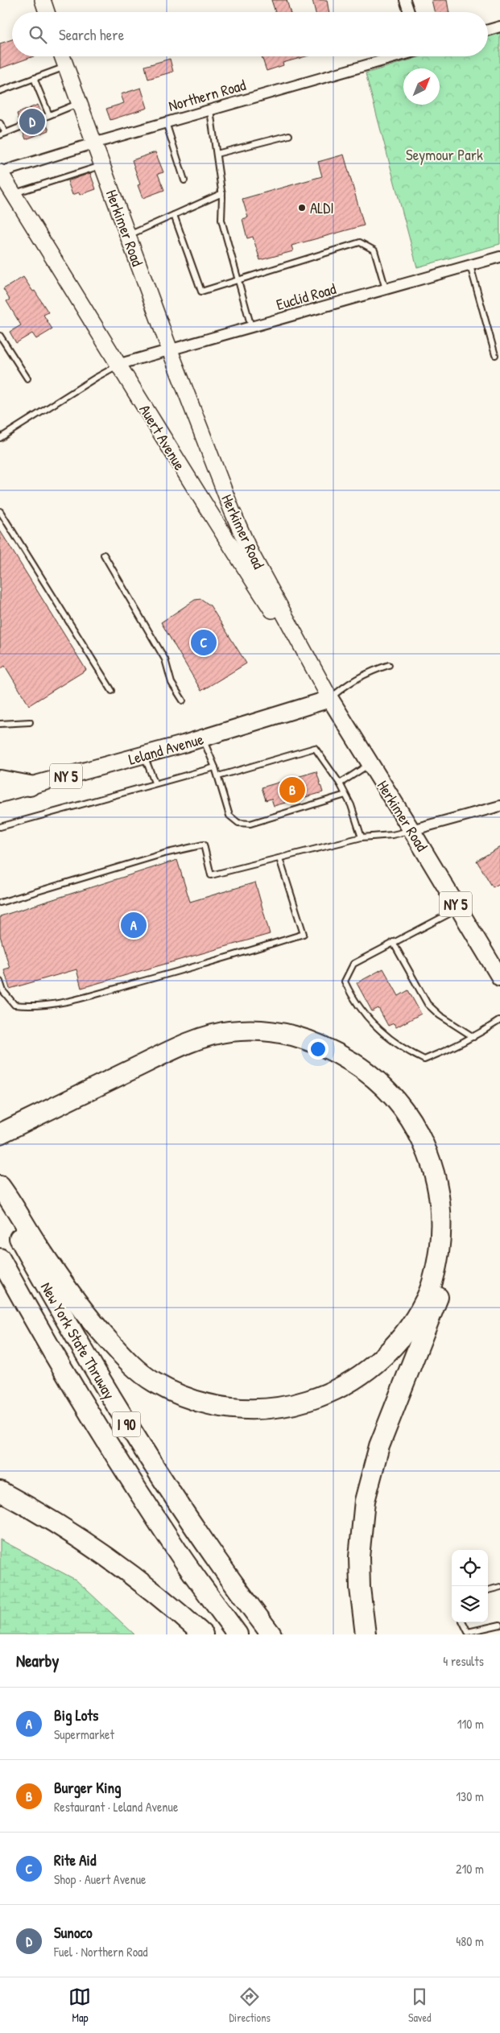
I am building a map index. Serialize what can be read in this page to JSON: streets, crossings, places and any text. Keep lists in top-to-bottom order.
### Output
{
  "streets": {
    "highway": ["NY 5", "New York State Thruway", "I 90"],
    "main road": ["Herkimer Road", "Auert Avenue", "Leland Avenue"],
    "street": ["Northern Road", "Euclid Road"]
  },
  "crossings": [
    ["Northern Road", "Herkimer Road"],
    ["Northern Road", "Auert Avenue"],
    ["Herkimer Road", "Euclid Road"],
    ["Herkimer Road", "Auert Avenue"],
    ["Herkimer Road", "Leland Avenue"],
    ["Euclid Road", "Auert Avenue"],
    ["Auert Avenue", "Leland Avenue"],
    ["Leland Avenue", "NY 5"]
  ],
  "parks": ["Seymour Park"],
  "places": ["ALDI"],
  "north": "top right",
  "page": {
    "search": "Search here",
    "pins": [
      "D",
      "C",
      "B",
      "A"
    ],
    "heading": ["Nearby", "4 results"],
    "list": [
      {
        "mark": "A",
        "name": "Big Lots",
        "note": "Supermarket",
        "value": "110 m"
      },
      {
        "mark": "B",
        "name": "Burger King",
        "note": "Restaurant · Leland Avenue",
        "value": "130 m"
      },
      {
        "mark": "C",
        "name": "Rite Aid",
        "note": "Shop · Auert Avenue",
        "value": "210 m"
      },
      {
        "mark": "D",
        "name": "Sunoco",
        "note": "Fuel · Northern Road",
        "value": "480 m"
      }
    ],
    "nav": ["Map", "Directions", "Saved"]
  }
}
